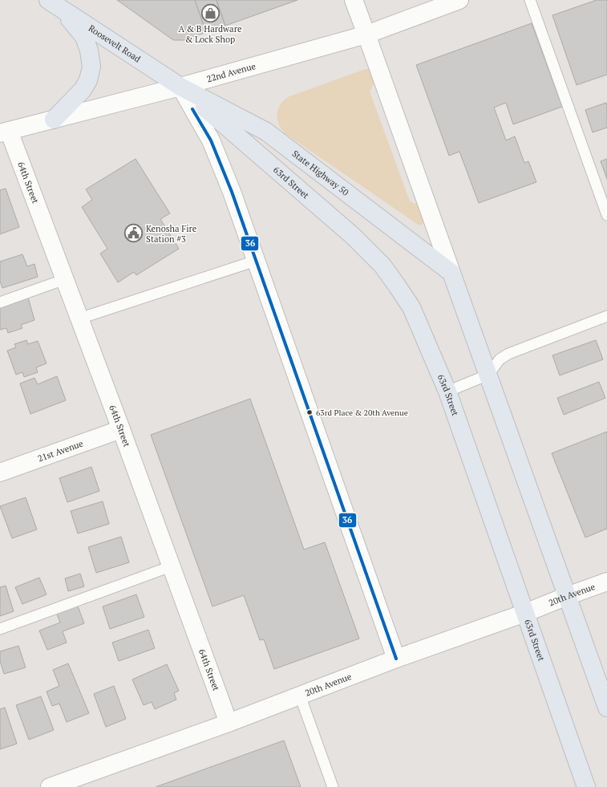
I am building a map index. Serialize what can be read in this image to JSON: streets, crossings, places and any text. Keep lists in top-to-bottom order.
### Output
{
  "streets": {
    "main road": ["Roosevelt Road", "State Highway 50", "63rd Street"],
    "street": [
      "22nd Avenue",
      "64th Street",
      "21st Avenue",
      "20th Avenue"
    ]
  },
  "crossings": [
    ["Roosevelt Road", "22nd Avenue"],
    ["Roosevelt Road", "State Highway 50"],
    ["Roosevelt Road", "63rd Street"],
    ["22nd Avenue", "State Highway 50"],
    ["22nd Avenue", "63rd Street"],
    ["22nd Avenue", "64th Street"],
    ["State Highway 50", "63rd Street"],
    ["63rd Street", "20th Avenue"],
    ["64th Street", "21st Avenue"],
    ["64th Street", "20th Avenue"]
  ],
  "places": {
    "shop": ["A & B Hardware & Lock Shop"],
    "public building": ["Kenosha Fire Station #3"],
    "other": ["63rd Place & 20th Avenue"]
  },
  "lines": ["transit line 36"]
}
